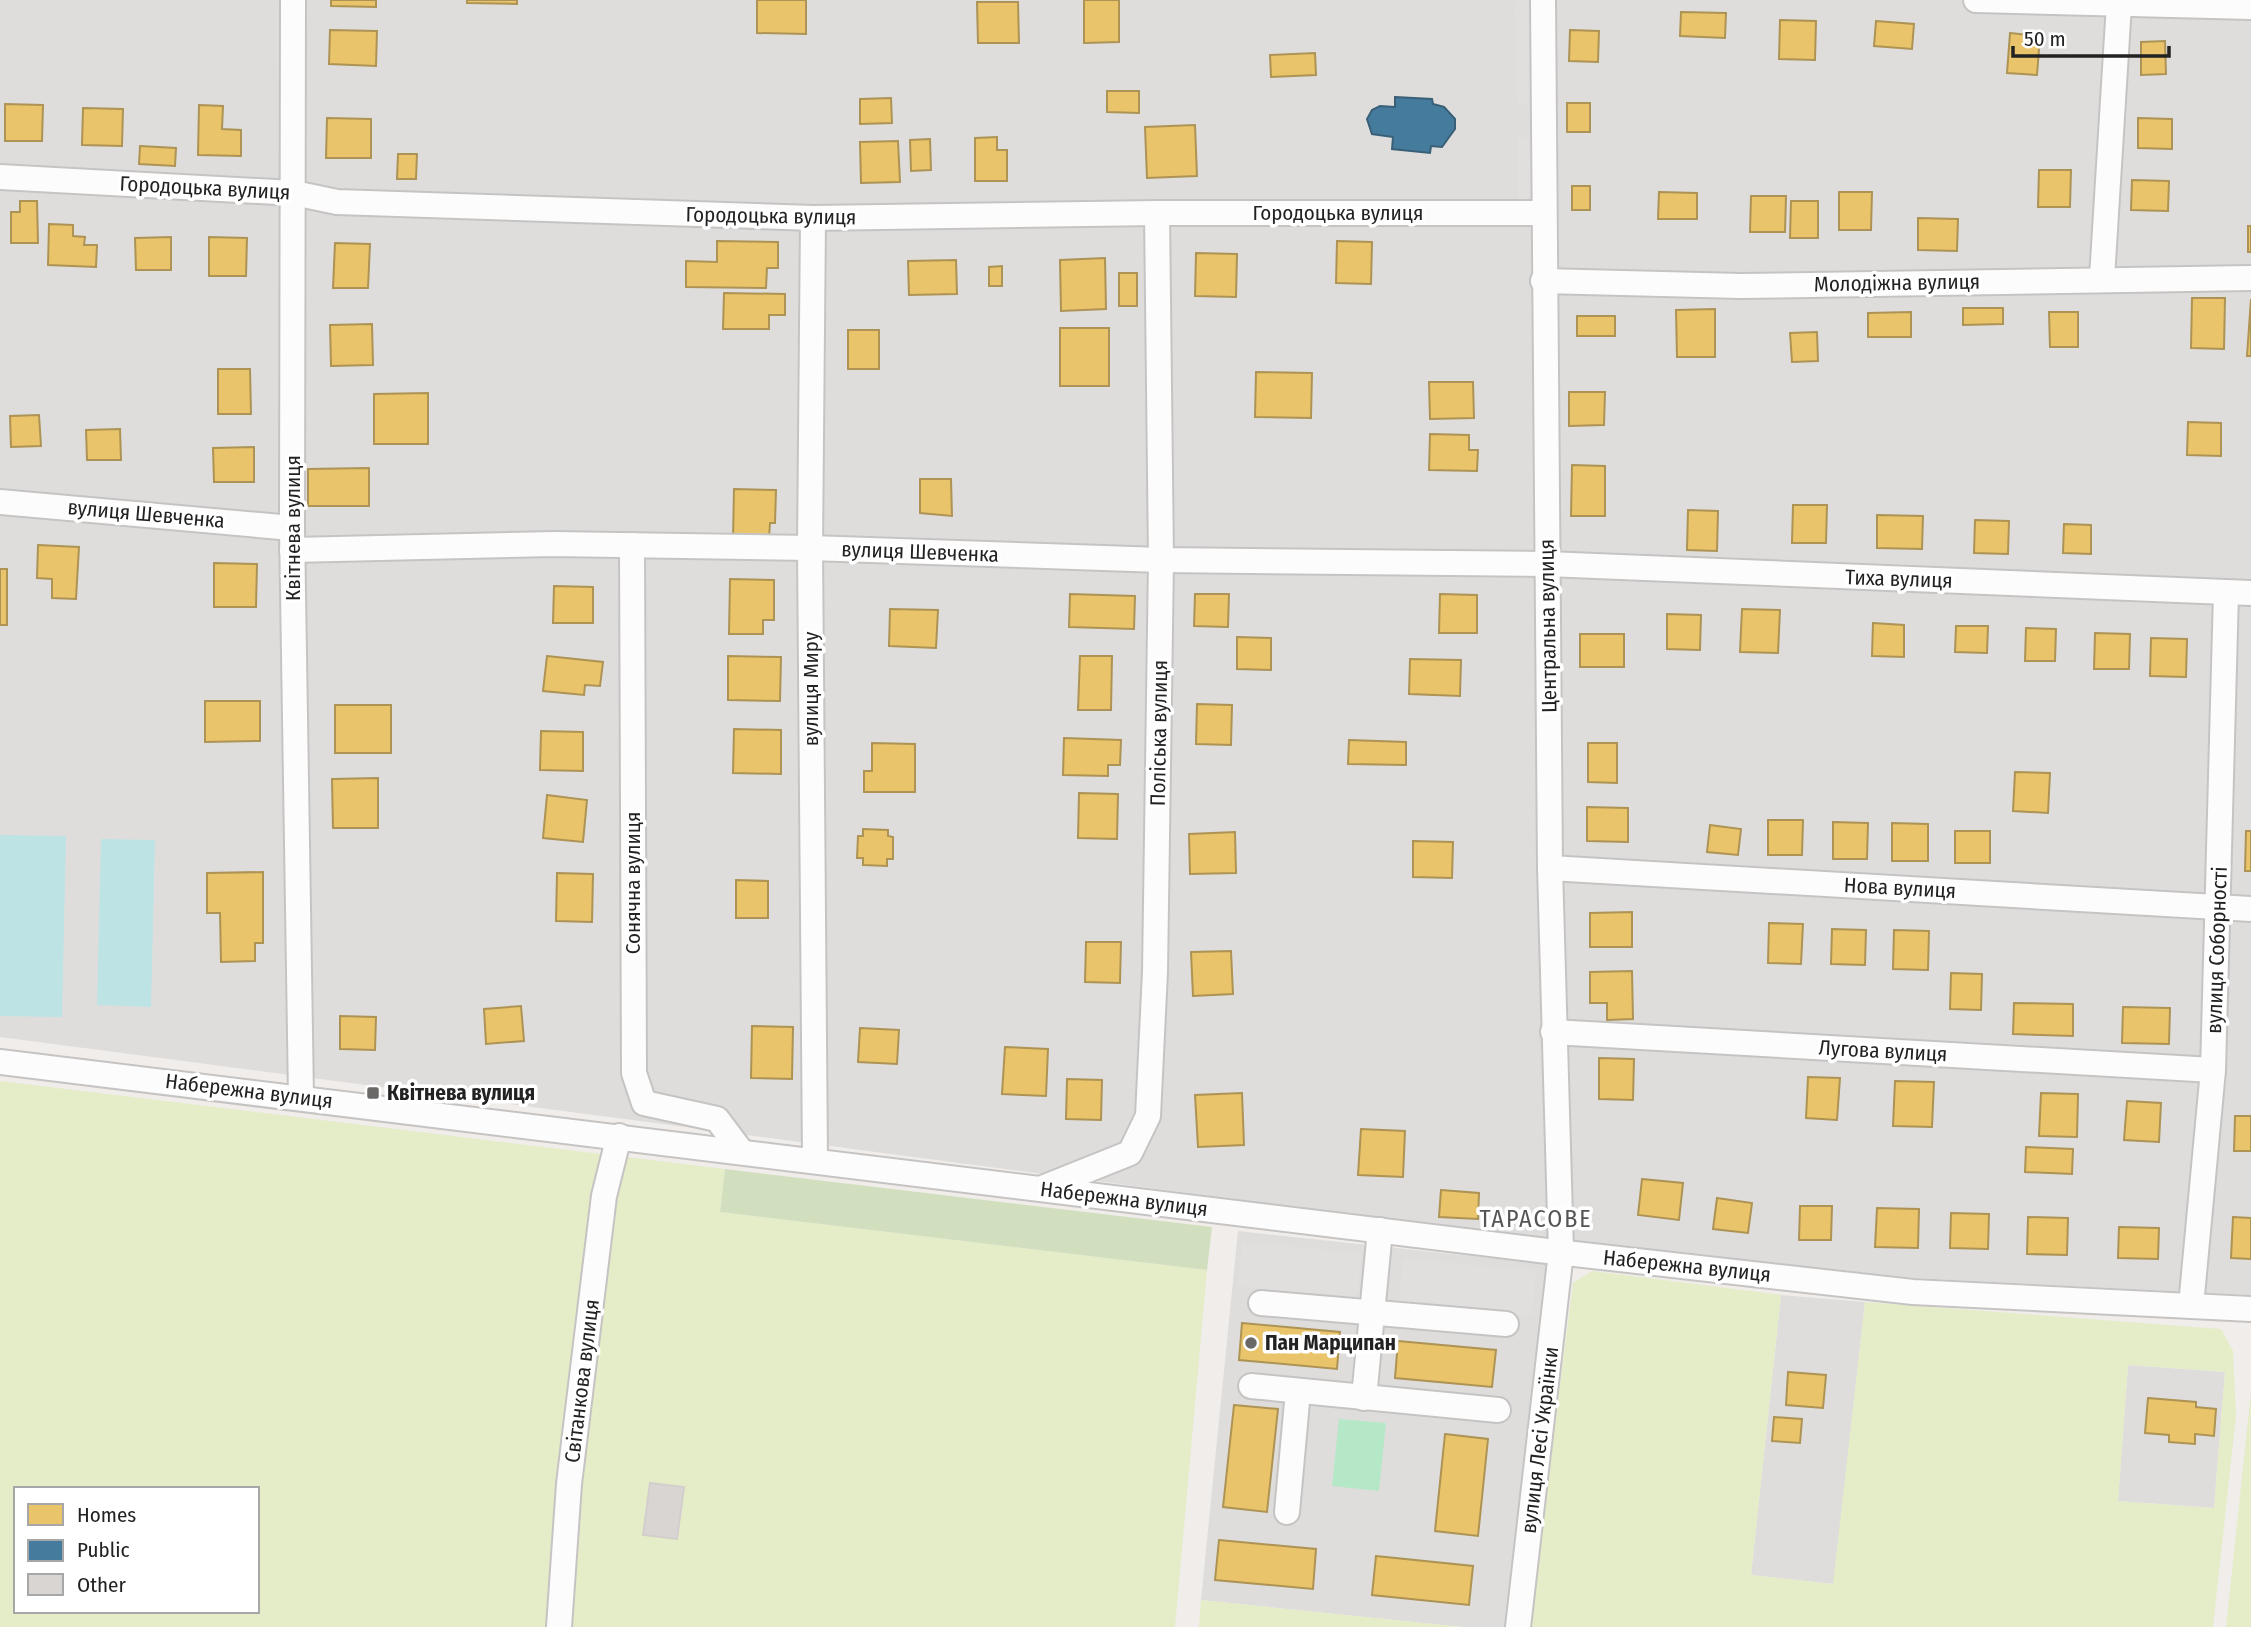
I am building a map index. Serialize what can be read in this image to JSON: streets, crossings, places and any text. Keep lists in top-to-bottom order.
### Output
{
  "streets": {
    "street": [
      "Городоцька вулиця",
      "Молодіжна вулиця",
      "вулиця Шевченка",
      "Квітнева вулиця",
      "Тиха вулиця",
      "Центральна вулиця",
      "вулиця Миру",
      "Поліська вулиця",
      "Сонячна вулиця",
      "Нова вулиця",
      "вулиця Соборності",
      "Лугова вулиця",
      "Набережна вулиця",
      "Світанкова вулиця",
      "вулиця Лесі Українки"
    ]
  },
  "crossings": [
    ["Городоцька вулиця", "Квітнева вулиця"],
    ["Городоцька вулиця", "Центральна вулиця"],
    ["Городоцька вулиця", "вулиця Миру"],
    ["Городоцька вулиця", "Поліська вулиця"],
    ["Молодіжна вулиця", "Центральна вулиця"],
    ["вулиця Шевченка", "Квітнева вулиця"],
    ["вулиця Шевченка", "Тиха вулиця"],
    ["вулиця Шевченка", "Центральна вулиця"],
    ["вулиця Шевченка", "вулиця Миру"],
    ["вулиця Шевченка", "Поліська вулиця"],
    ["вулиця Шевченка", "Сонячна вулиця"],
    ["Квітнева вулиця", "Набережна вулиця"],
    ["Тиха вулиця", "Центральна вулиця"],
    ["Тиха вулиця", "вулиця Соборності"],
    ["Центральна вулиця", "Нова вулиця"],
    ["Центральна вулиця", "Лугова вулиця"],
    ["Центральна вулиця", "Набережна вулиця"],
    ["Центральна вулиця", "вулиця Лесі Українки"],
    ["вулиця Миру", "Набережна вулиця"],
    ["Поліська вулиця", "Набережна вулиця"],
    ["Сонячна вулиця", "Набережна вулиця"],
    ["Нова вулиця", "вулиця Соборності"],
    ["вулиця Соборності", "Лугова вулиця"],
    ["вулиця Соборності", "Набережна вулиця"],
    ["Набережна вулиця", "Світанкова вулиця"],
    ["Набережна вулиця", "вулиця Лесі Українки"]
  ],
  "districts": ["ТАРАСОВЕ"],
  "places": {
    "transit": ["Квітнева вулиця"],
    "other": ["Пан Марципан"]
  },
  "legend": ["Homes", "Public", "Other"],
  "scale_bar": "50 m"
}
